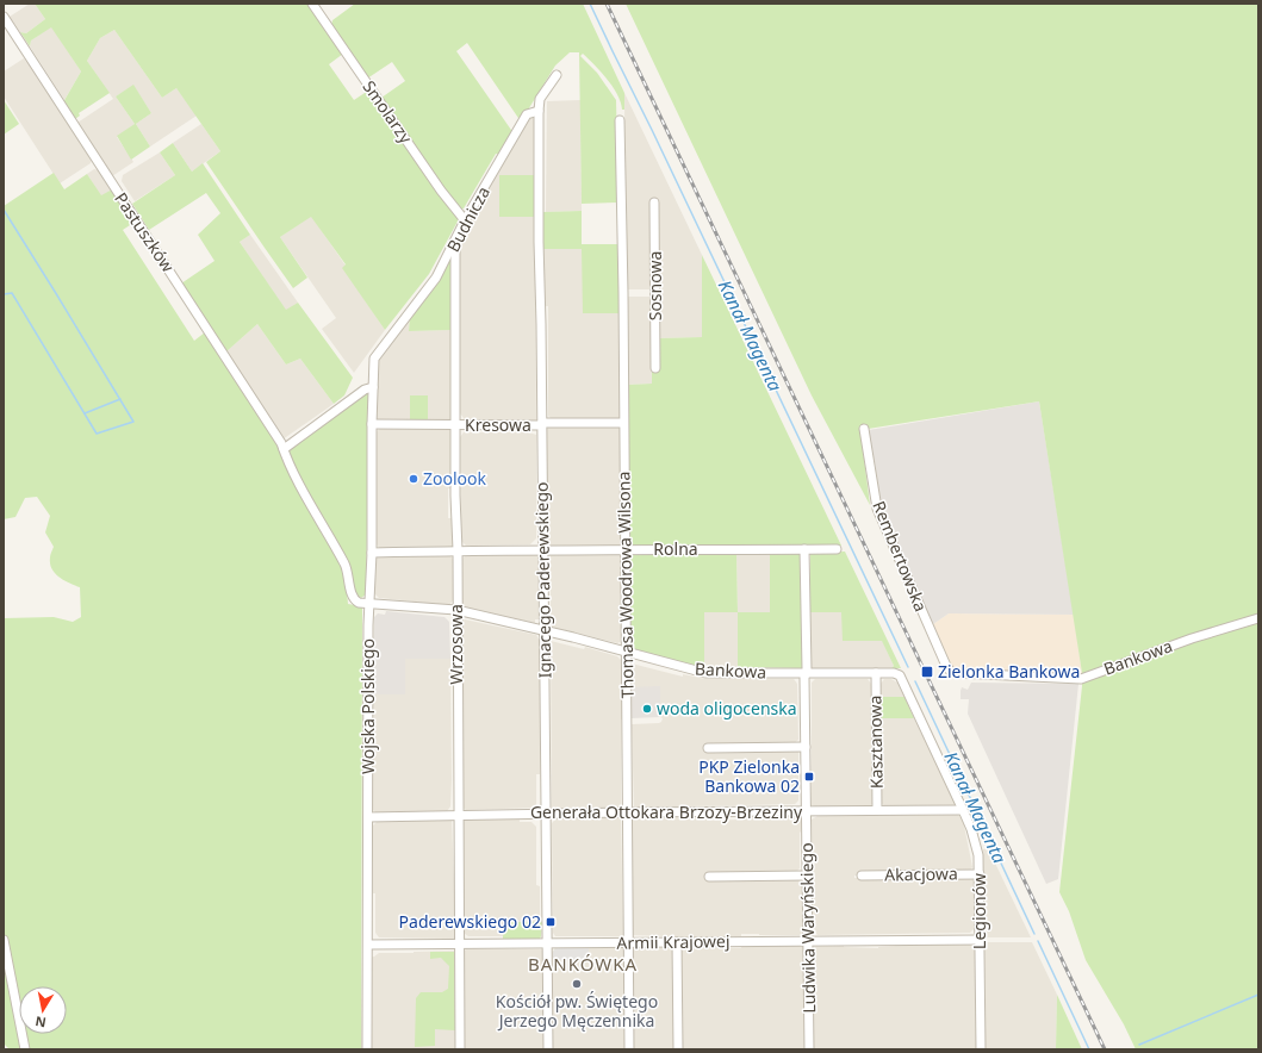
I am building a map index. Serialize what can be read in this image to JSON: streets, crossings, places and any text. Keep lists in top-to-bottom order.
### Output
{
  "streets": {
    "street": [
      "Smolarzy",
      "Budnicza",
      "Pastuszków",
      "Sosnowa",
      "Kresowa",
      "Rolna",
      "Rembertowska",
      "Ignacego Paderewskiego",
      "Thomasa Woodrowa Wilsona",
      "Wrzosowa",
      "Bankowa",
      "Wojska Polskiego",
      "Kasztanowa",
      "Generała Ottokara Brzozy-Brzeziny",
      "Akacjowa",
      "Legionów",
      "Ludwika Waryńskiego",
      "Armii Krajowej"
    ]
  },
  "crossings": [
    ["Smolarzy", "Budnicza"],
    ["Budnicza", "Ignacego Paderewskiego"],
    ["Budnicza", "Wrzosowa"],
    ["Budnicza", "Wojska Polskiego"],
    ["Pastuszków", "Bankowa"],
    ["Pastuszków", "Wojska Polskiego"],
    ["Kresowa", "Ignacego Paderewskiego"],
    ["Kresowa", "Thomasa Woodrowa Wilsona"],
    ["Kresowa", "Wrzosowa"],
    ["Kresowa", "Wojska Polskiego"],
    ["Rolna", "Ignacego Paderewskiego"],
    ["Rolna", "Thomasa Woodrowa Wilsona"],
    ["Rolna", "Wrzosowa"],
    ["Rolna", "Wojska Polskiego"],
    ["Rolna", "Ludwika Waryńskiego"],
    ["Rembertowska", "Bankowa"],
    ["Ignacego Paderewskiego", "Bankowa"],
    ["Ignacego Paderewskiego", "Generała Ottokara Brzozy-Brzeziny"],
    ["Ignacego Paderewskiego", "Armii Krajowej"],
    ["Thomasa Woodrowa Wilsona", "Bankowa"],
    ["Thomasa Woodrowa Wilsona", "Generała Ottokara Brzozy-Brzeziny"],
    ["Thomasa Woodrowa Wilsona", "Armii Krajowej"],
    ["Wrzosowa", "Bankowa"],
    ["Wrzosowa", "Generała Ottokara Brzozy-Brzeziny"],
    ["Wrzosowa", "Armii Krajowej"],
    ["Bankowa", "Wojska Polskiego"],
    ["Bankowa", "Kasztanowa"],
    ["Bankowa", "Legionów"],
    ["Bankowa", "Ludwika Waryńskiego"],
    ["Wojska Polskiego", "Generała Ottokara Brzozy-Brzeziny"],
    ["Wojska Polskiego", "Armii Krajowej"],
    ["Kasztanowa", "Generała Ottokara Brzozy-Brzeziny"],
    ["Generała Ottokara Brzozy-Brzeziny", "Legionów"],
    ["Generała Ottokara Brzozy-Brzeziny", "Ludwika Waryńskiego"],
    ["Akacjowa", "Legionów"],
    ["Legionów", "Armii Krajowej"],
    ["Ludwika Waryńskiego", "Armii Krajowej"]
  ],
  "districts": ["BANKÓWKA"],
  "water": ["Kanał Magenta"],
  "places": {
    "other": ["Zoolook", "woda oligocenska", "Kościół pw. Świętego Jerzego Męczennika"],
    "transit": ["Zielonka Bankowa", "PKP Zielonka Bankowa 02", "Paderewskiego 02"]
  },
  "north": "bottom"
}
